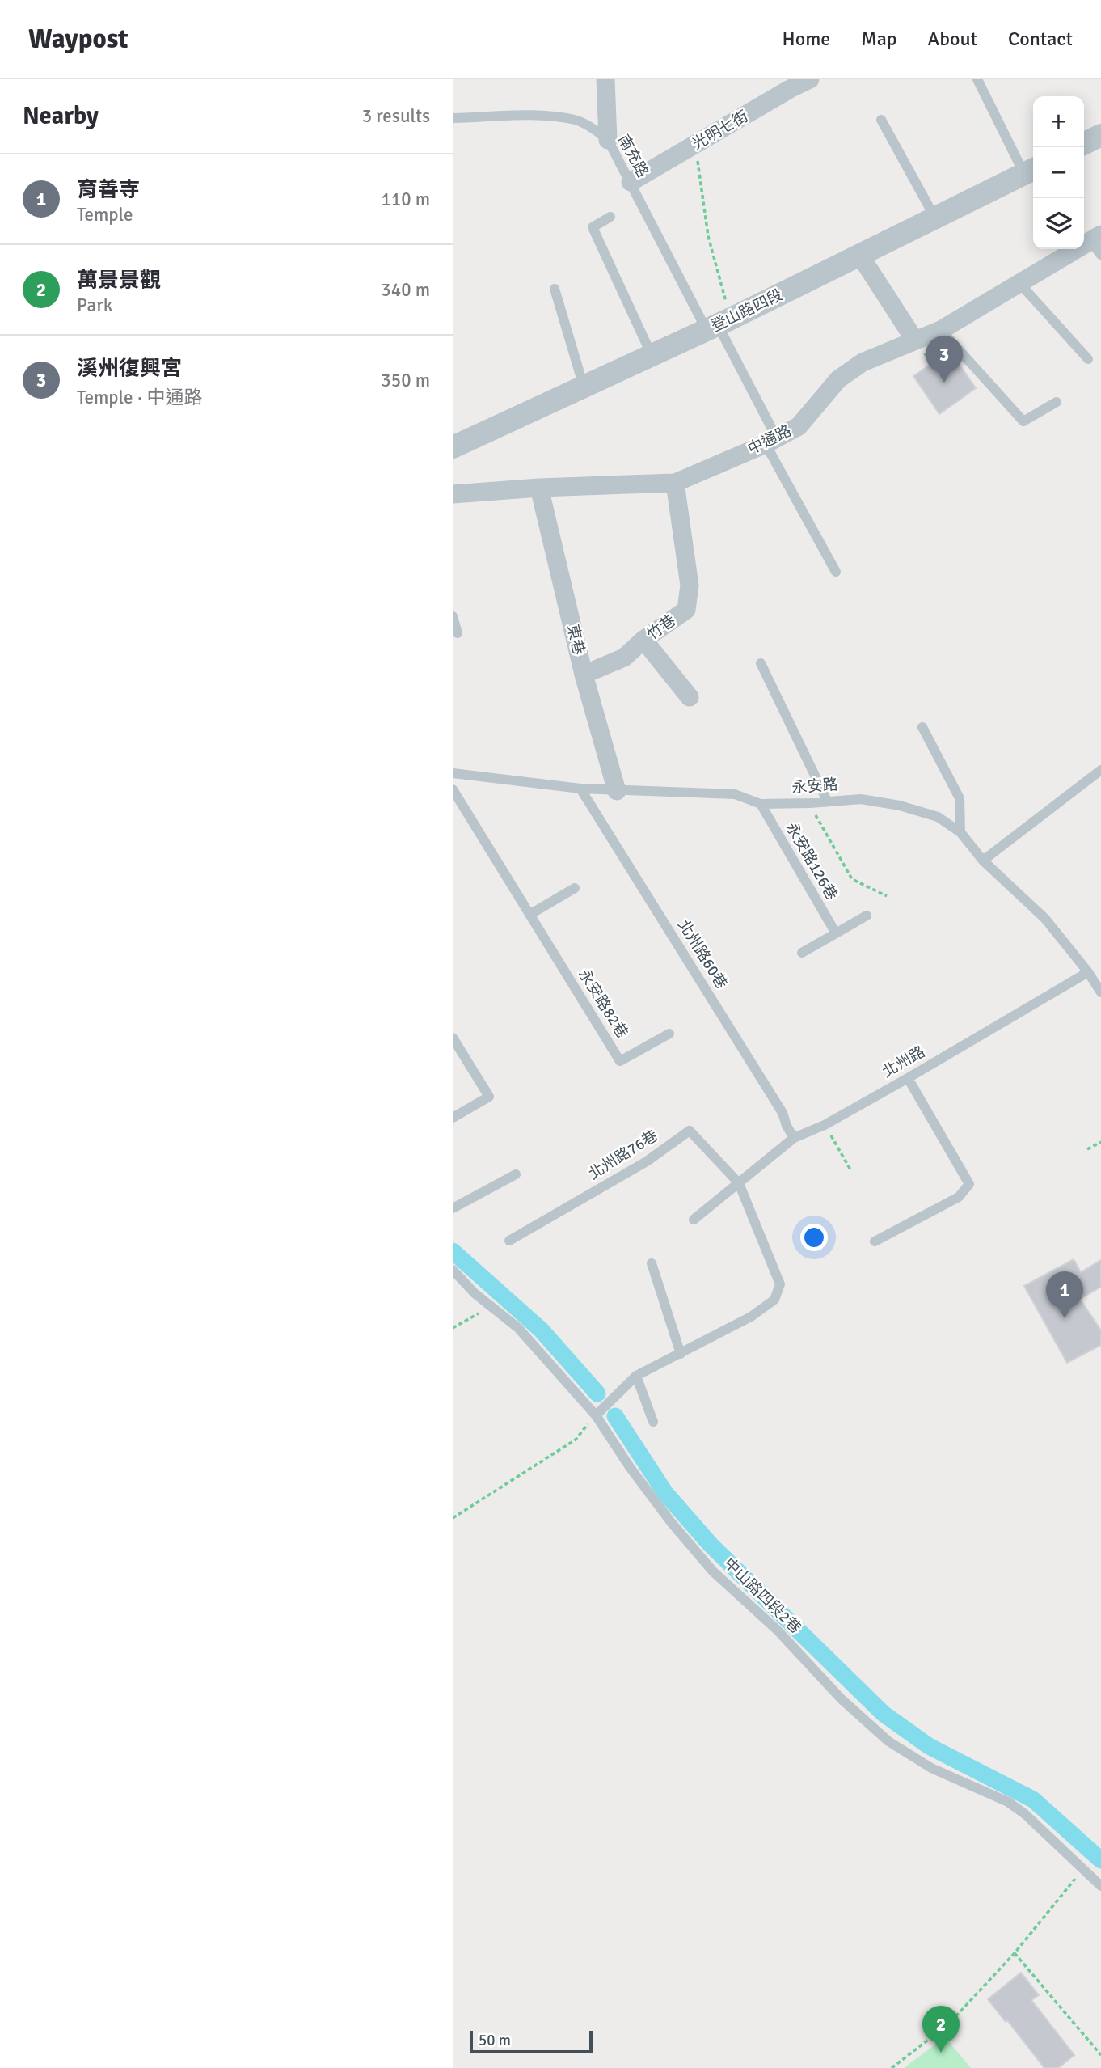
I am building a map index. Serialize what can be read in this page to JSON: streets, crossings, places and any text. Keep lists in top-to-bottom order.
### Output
{
  "streets": {
    "street": [
      "光明七街",
      "登山路四段",
      "中通路",
      "竹巷",
      "東巷"
    ],
    "lane": [
      "南充路",
      "永安路",
      "永安路126巷",
      "北州路60巷",
      "永安路82巷",
      "北州路",
      "北州路76巷",
      "中山路四段2巷"
    ]
  },
  "crossings": [
    ["光明七街", "南充路"],
    ["南充路", "登山路四段"],
    ["南充路", "中通路"],
    ["中通路", "竹巷"],
    ["中通路", "東巷"],
    ["竹巷", "東巷"],
    ["東巷", "永安路"],
    ["永安路", "永安路126巷"],
    ["永安路", "北州路60巷"],
    ["永安路", "北州路"],
    ["北州路60巷", "北州路"],
    ["北州路", "北州路76巷"]
  ],
  "scale_bar": "50 m",
  "page": {
    "header": "Waypost",
    "nav": [
      "Home",
      "Map",
      "About",
      "Contact"
    ],
    "heading": ["Nearby", "3 results"],
    "map_buttons": ["+", "−"],
    "list": [
      {
        "mark": "1",
        "name": "育善寺",
        "note": "Temple",
        "value": "110 m"
      },
      {
        "mark": "2",
        "name": "萬景景觀",
        "note": "Park",
        "value": "340 m"
      },
      {
        "mark": "3",
        "name": "溪州復興宮",
        "note": "Temple · 中通路",
        "value": "350 m"
      }
    ],
    "pins": ["3", "1", "2"],
    "scale": "50 m"
  }
}
